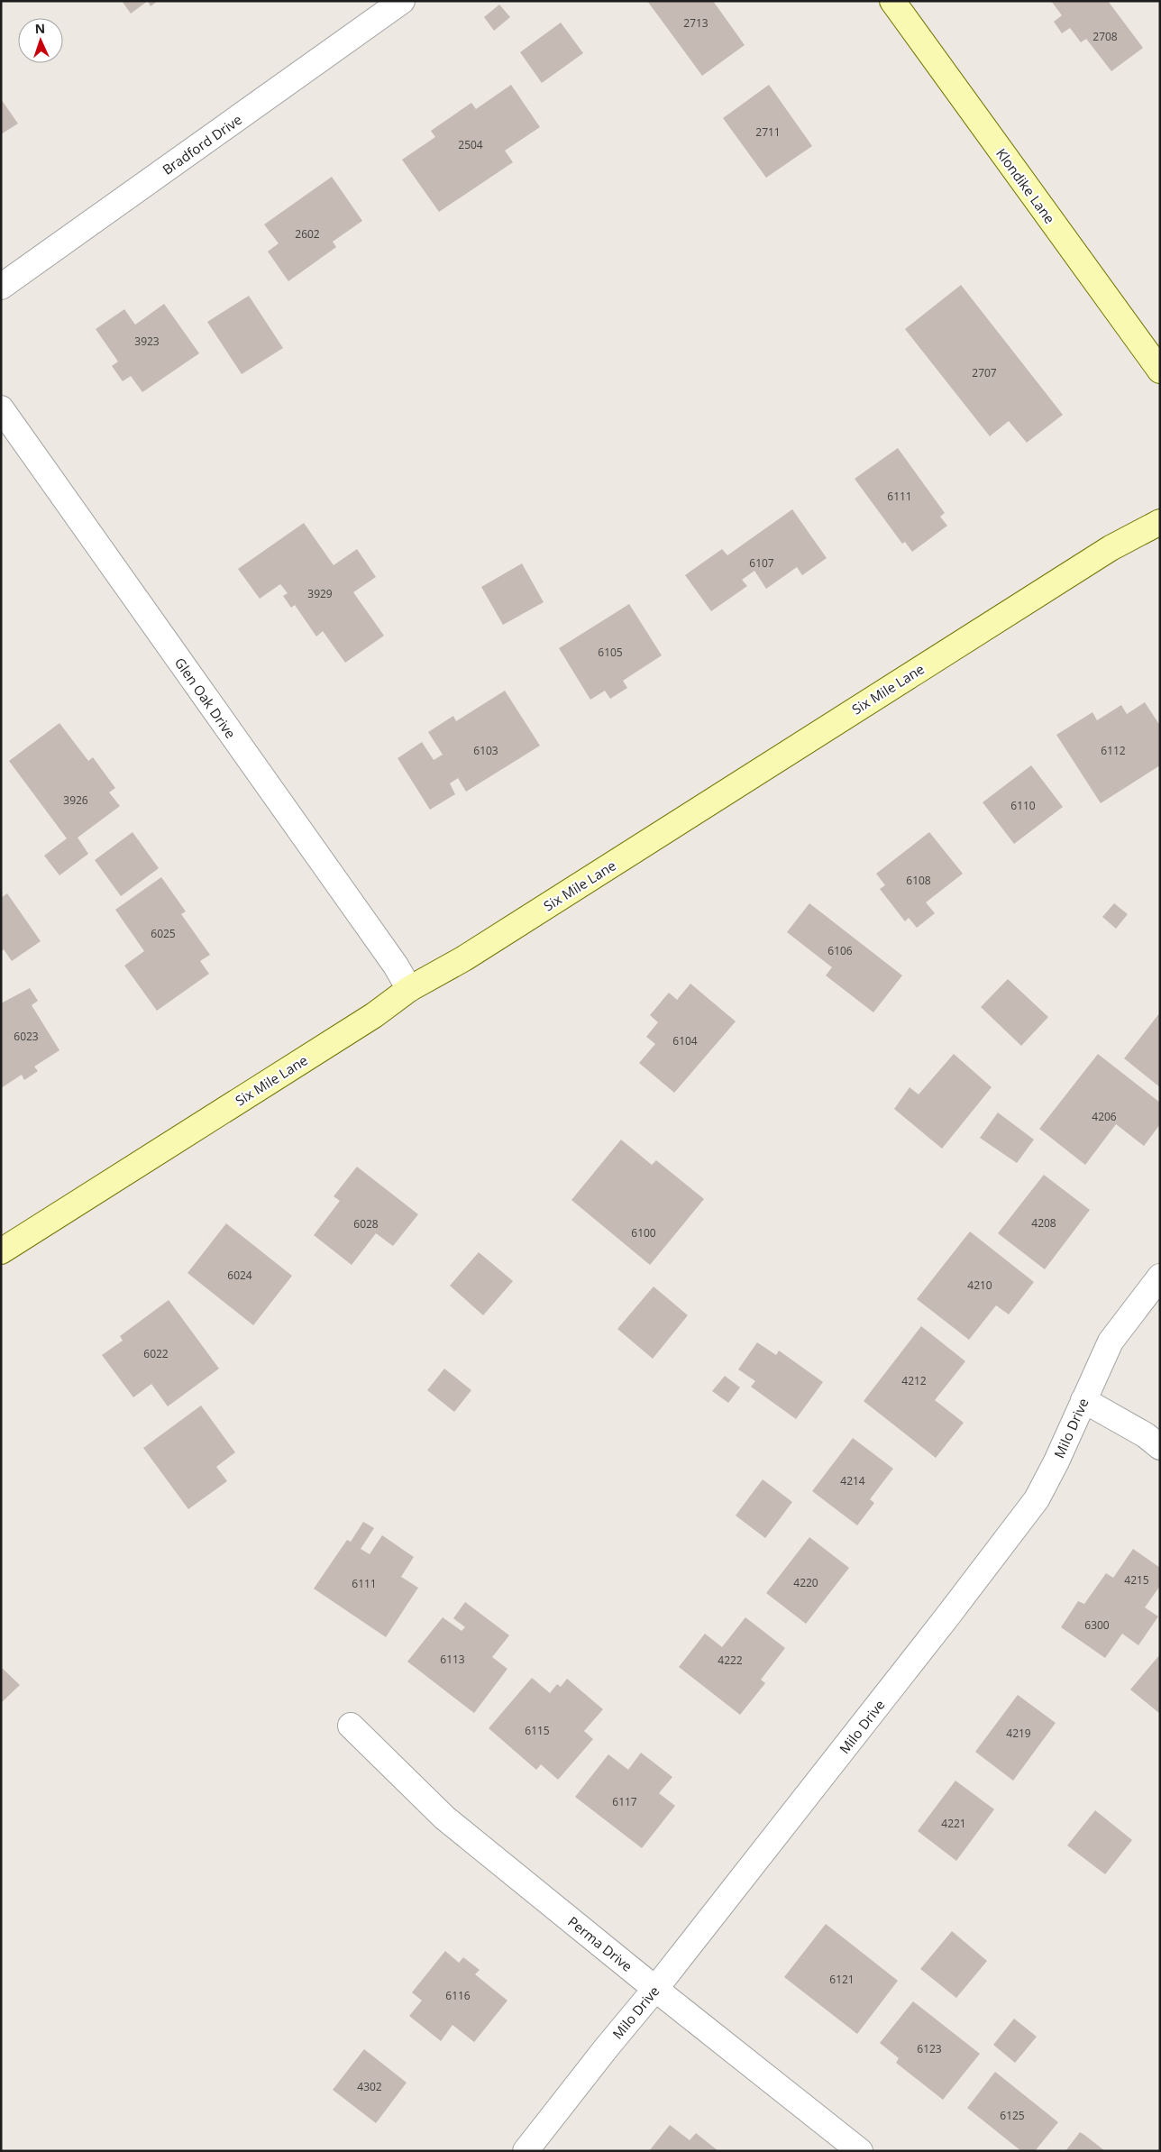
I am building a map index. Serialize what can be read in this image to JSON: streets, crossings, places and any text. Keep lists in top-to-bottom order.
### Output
{
  "streets": {
    "street": [
      "Bradford Drive",
      "Klondike Lane",
      "Six Mile Lane",
      "Glen Oak Drive",
      "Milo Drive",
      "Perma Drive"
    ]
  },
  "crossings": [
    ["Six Mile Lane", "Glen Oak Drive"],
    ["Milo Drive", "Perma Drive"]
  ],
  "house_numbers": [
    "2713",
    "2708",
    "2711",
    "2504",
    "2602",
    "3923",
    "2707",
    "6111",
    "6107",
    "3929",
    "6105",
    "6103",
    "6112",
    "3926",
    "6110",
    "6108",
    "6025",
    "6106",
    "6023",
    "6104",
    "4206",
    "4208",
    "6028",
    "6100",
    "6024",
    "4210",
    "6022",
    "4212",
    "4214",
    "4215",
    "4220",
    "6111",
    "6300",
    "6113",
    "4222",
    "6115",
    "4219",
    "6117",
    "4221",
    "6121",
    "6116",
    "6123",
    "4302",
    "6125"
  ],
  "north": "top"
}
